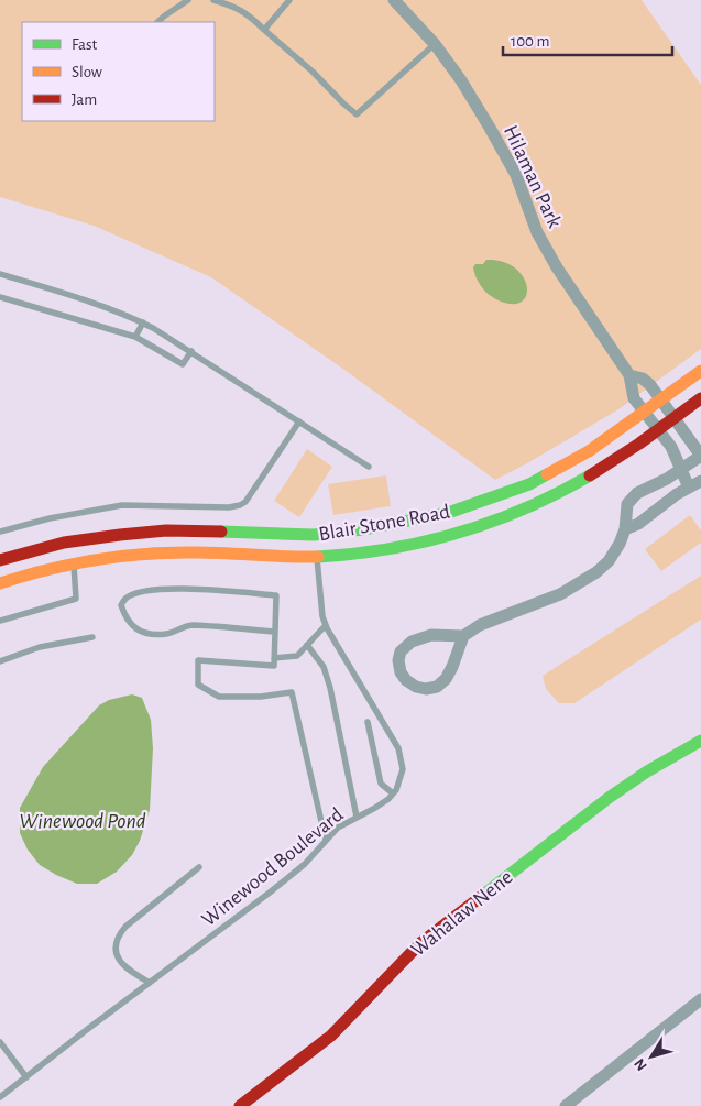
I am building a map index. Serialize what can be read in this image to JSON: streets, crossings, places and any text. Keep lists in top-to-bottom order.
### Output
{
  "streets": {
    "main road": ["Blair Stone Road", "Wahalaw Nene"],
    "street": ["Hilaman Park"],
    "lane": ["Winewood Boulevard"]
  },
  "crossings": [
    ["Hilaman Park", "Blair Stone Road"]
  ],
  "water": ["Winewood Pond"],
  "legend": ["Fast", "Slow", "Jam"],
  "scale_bar": "100 m",
  "north": "bottom left"
}
